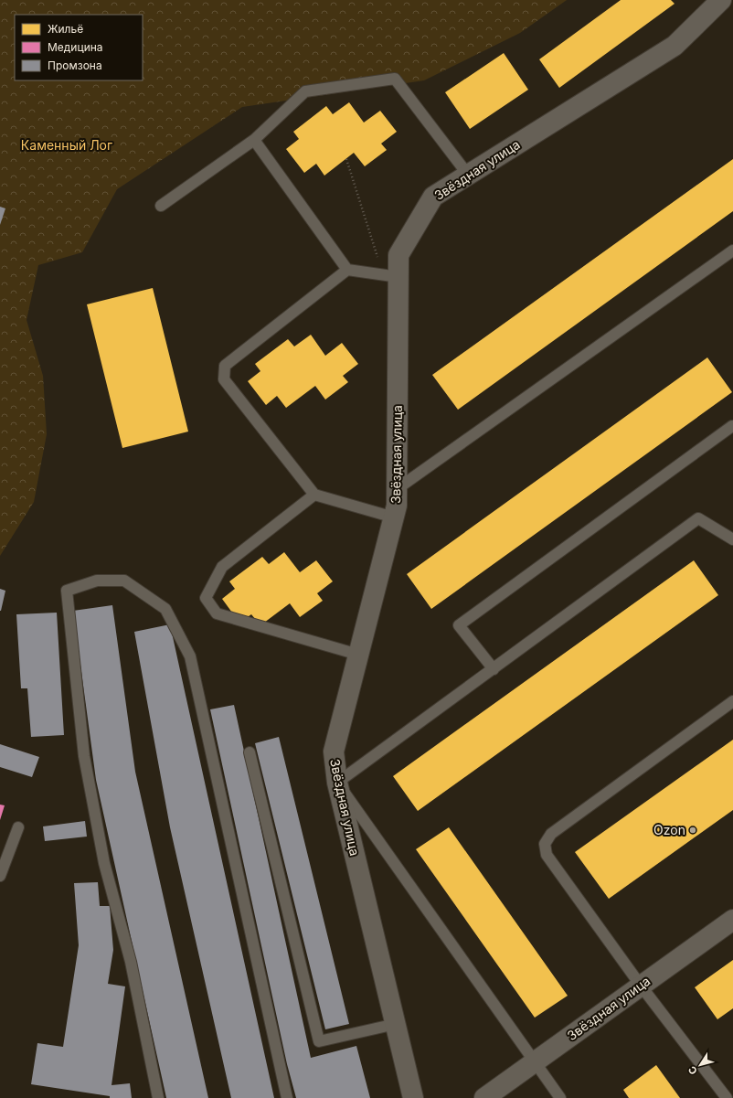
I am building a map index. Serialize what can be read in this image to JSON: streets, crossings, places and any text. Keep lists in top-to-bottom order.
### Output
{
  "streets": {
    "street": ["Звёздная улица"]
  },
  "parks": ["Каменный Лог"],
  "places": ["Ozon"],
  "legend": ["Жильё", "Медицина", "Промзона"],
  "north": "bottom left"
}
